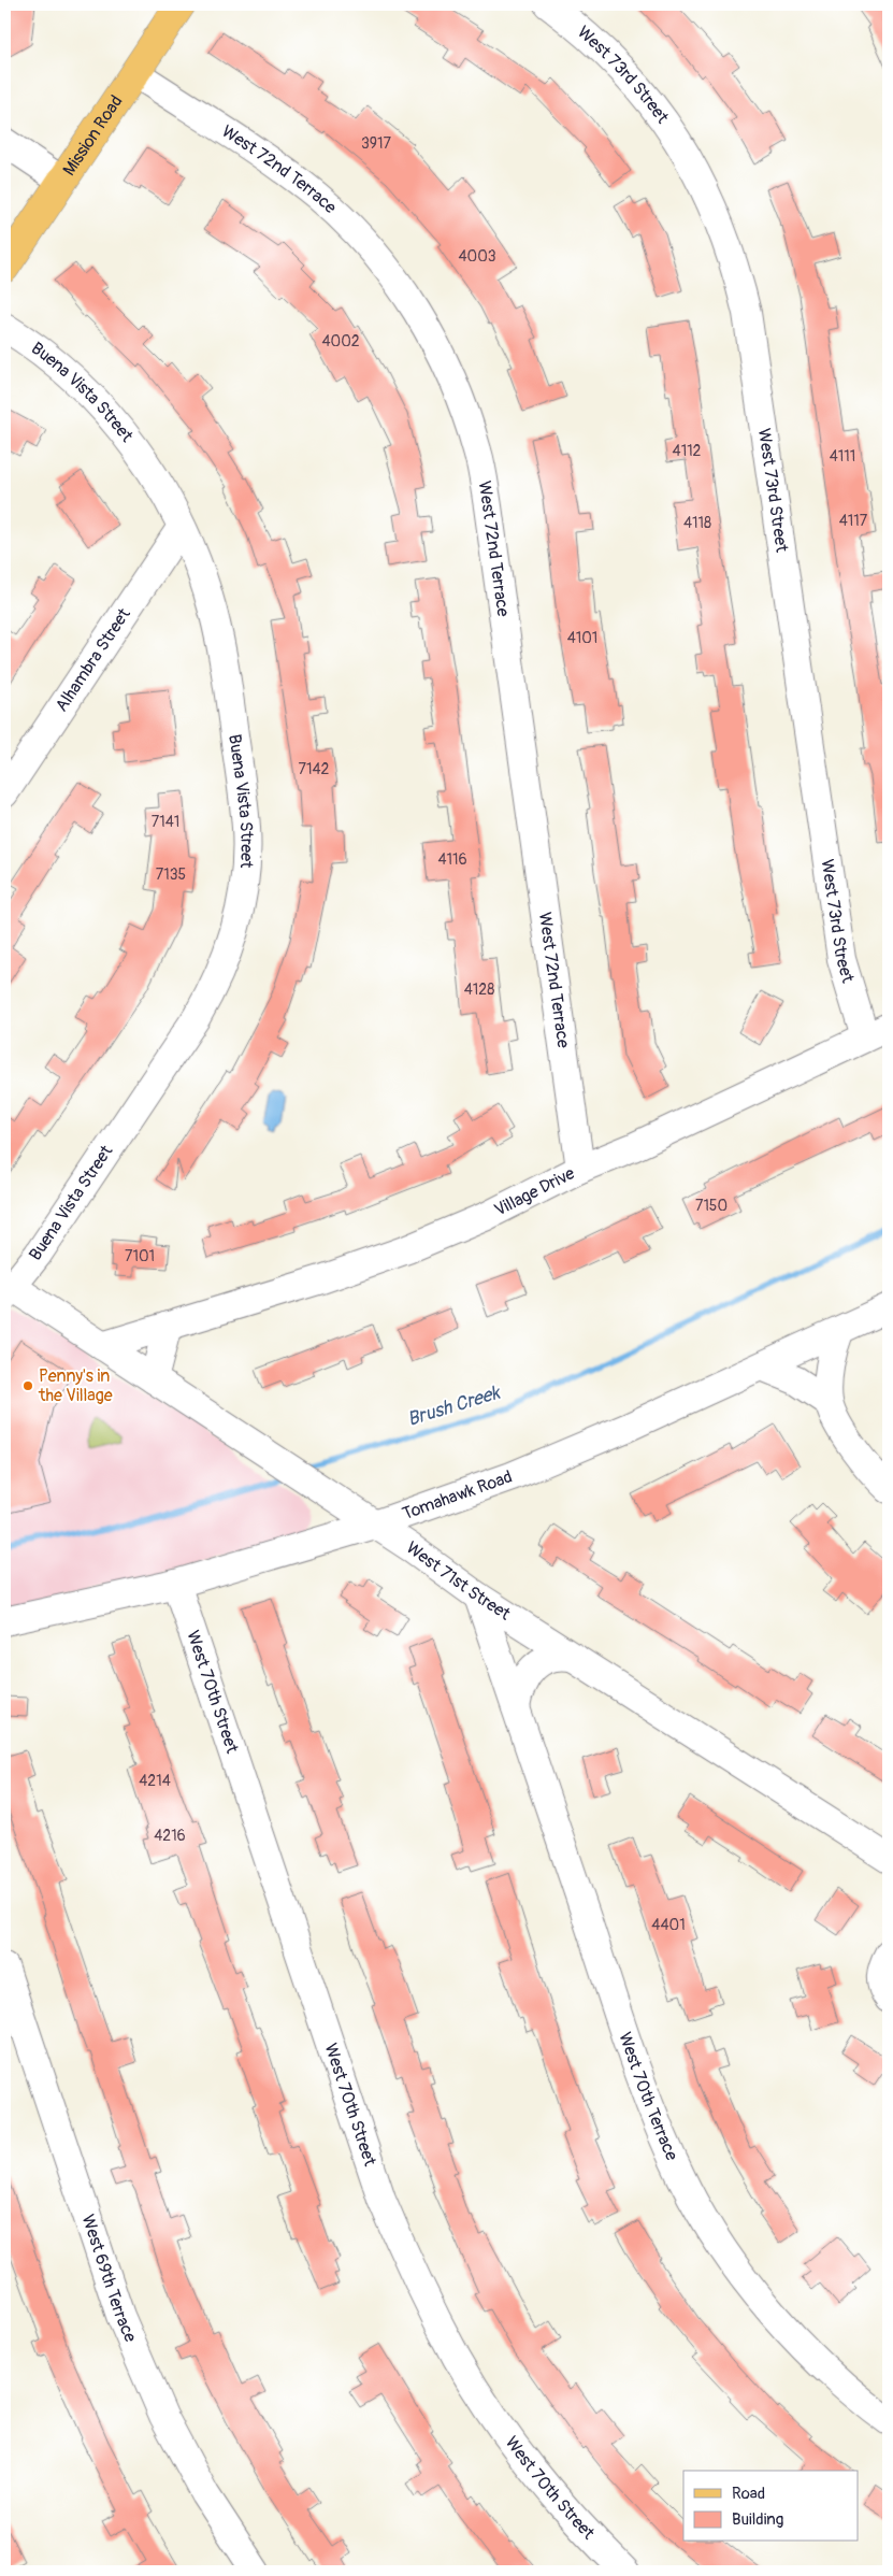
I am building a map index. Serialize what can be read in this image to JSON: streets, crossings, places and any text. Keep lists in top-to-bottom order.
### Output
{
  "streets": {
    "main road": ["Mission Road"],
    "street": [
      "West 73rd Street",
      "West 72nd Terrace",
      "Buena Vista Street",
      "Alhambra Street",
      "Village Drive",
      "Tomahawk Road",
      "West 71st Street",
      "West 70th Street",
      "West 70th Terrace",
      "West 69th Terrace"
    ]
  },
  "crossings": [
    ["West 73rd Street", "Village Drive"],
    ["Mission Road", "West 72nd Terrace"],
    ["West 72nd Terrace", "Village Drive"],
    ["Buena Vista Street", "Alhambra Street"],
    ["Buena Vista Street", "West 71st Street"],
    ["Village Drive", "West 71st Street"],
    ["Tomahawk Road", "West 71st Street"],
    ["Tomahawk Road", "West 70th Street"],
    ["West 71st Street", "West 70th Terrace"]
  ],
  "water": ["Brush Creek"],
  "places": ["Penny's in the Village"],
  "house_numbers": [
    "3917",
    "4003",
    "4002",
    "4112",
    "4111",
    "4117",
    "4118",
    "4101",
    "7142",
    "7141",
    "4116",
    "7135",
    "4128",
    "7150",
    "7101",
    "4214",
    "4216",
    "4401"
  ],
  "legend": ["Road", "Building"]
}
